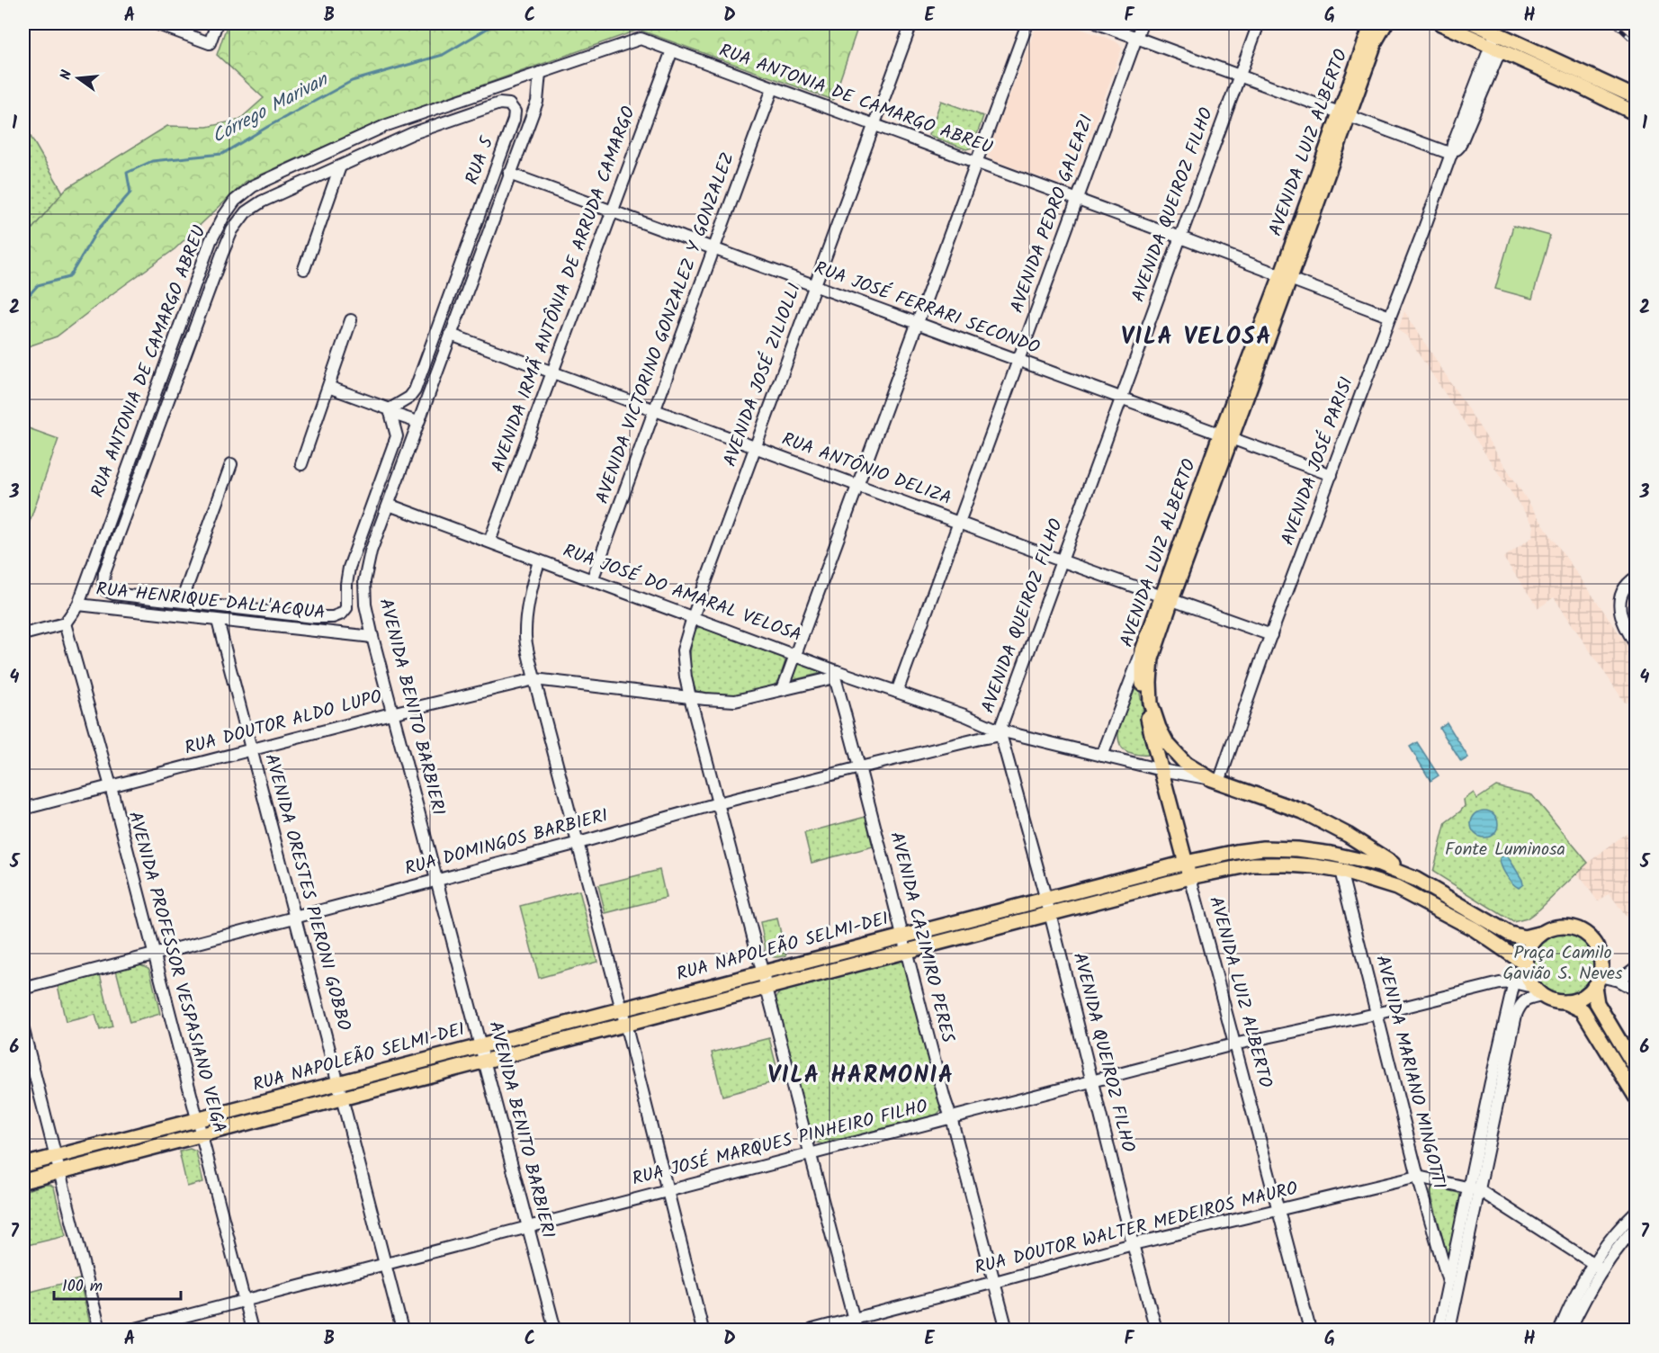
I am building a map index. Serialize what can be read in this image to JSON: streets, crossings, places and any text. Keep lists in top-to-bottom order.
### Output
{
  "streets": {
    "main road": ["AVENIDA LUIZ ALBERTO", "RUA JOSÉ DO AMARAL VELOSA", "RUA NAPOLEÃO SELMI-DEI"],
    "street": [
      "RUA ANTONIA DE CAMARGO ABREU",
      "RUA 5",
      "AVENIDA QUEIROZ FILHO",
      "AVENIDA PEDRO GALEAZI",
      "AVENIDA IRMÃ ANTÔNIA DE ARRUDA CAMARGO",
      "RUA JOSÉ FERRARI SECONDO",
      "AVENIDA VICTORINO GONZALEZ Y GONZALEZ",
      "AVENIDA JOSÉ ZILIOLLI",
      "AVENIDA JOSÉ PARISI",
      "RUA ANTÔNIO DELIZA",
      "RUA HENRIQUE DALL'ACQUA",
      "AVENIDA BENITO BARBIERI",
      "RUA DOUTOR ALDO LUPO",
      "RUA DOMINGOS BARBIERI",
      "AVENIDA ORESTES PIERONI GOBBO",
      "AVENIDA CAZIMIRO PERES",
      "AVENIDA PROFESSOR VESPASIANO VEIGA",
      "AVENIDA MARIANO MINGOTTI",
      "RUA JOSÉ MARQUES PINHEIRO FILHO",
      "RUA DOUTOR WALTER MEDEIROS MAURO"
    ]
  },
  "crossings": [
    ["RUA ANTONIA DE CAMARGO ABREU", "AVENIDA LUIZ ALBERTO"],
    ["RUA ANTONIA DE CAMARGO ABREU", "AVENIDA QUEIROZ FILHO"],
    ["RUA ANTONIA DE CAMARGO ABREU", "AVENIDA PEDRO GALEAZI"],
    ["RUA ANTONIA DE CAMARGO ABREU", "AVENIDA IRMÃ ANTÔNIA DE ARRUDA CAMARGO"],
    ["RUA ANTONIA DE CAMARGO ABREU", "AVENIDA VICTORINO GONZALEZ Y GONZALEZ"],
    ["RUA ANTONIA DE CAMARGO ABREU", "AVENIDA JOSÉ ZILIOLLI"],
    ["RUA ANTONIA DE CAMARGO ABREU", "AVENIDA JOSÉ PARISI"],
    ["RUA ANTONIA DE CAMARGO ABREU", "RUA HENRIQUE DALL'ACQUA"],
    ["RUA ANTONIA DE CAMARGO ABREU", "AVENIDA BENITO BARBIERI"],
    ["AVENIDA LUIZ ALBERTO", "RUA JOSÉ FERRARI SECONDO"],
    ["AVENIDA LUIZ ALBERTO", "RUA ANTÔNIO DELIZA"],
    ["AVENIDA LUIZ ALBERTO", "RUA JOSÉ DO AMARAL VELOSA"],
    ["AVENIDA LUIZ ALBERTO", "RUA NAPOLEÃO SELMI-DEI"],
    ["AVENIDA LUIZ ALBERTO", "RUA JOSÉ MARQUES PINHEIRO FILHO"],
    ["AVENIDA LUIZ ALBERTO", "RUA DOUTOR WALTER MEDEIROS MAURO"],
    ["AVENIDA QUEIROZ FILHO", "RUA JOSÉ FERRARI SECONDO"],
    ["AVENIDA QUEIROZ FILHO", "RUA ANTÔNIO DELIZA"],
    ["AVENIDA QUEIROZ FILHO", "RUA JOSÉ DO AMARAL VELOSA"],
    ["AVENIDA QUEIROZ FILHO", "RUA DOMINGOS BARBIERI"],
    ["AVENIDA QUEIROZ FILHO", "RUA NAPOLEÃO SELMI-DEI"],
    ["AVENIDA QUEIROZ FILHO", "RUA JOSÉ MARQUES PINHEIRO FILHO"],
    ["AVENIDA QUEIROZ FILHO", "RUA DOUTOR WALTER MEDEIROS MAURO"],
    ["AVENIDA PEDRO GALEAZI", "RUA JOSÉ FERRARI SECONDO"],
    ["AVENIDA PEDRO GALEAZI", "RUA ANTÔNIO DELIZA"],
    ["AVENIDA PEDRO GALEAZI", "RUA JOSÉ DO AMARAL VELOSA"],
    ["AVENIDA IRMÃ ANTÔNIA DE ARRUDA CAMARGO", "RUA JOSÉ FERRARI SECONDO"],
    ["AVENIDA IRMÃ ANTÔNIA DE ARRUDA CAMARGO", "RUA ANTÔNIO DELIZA"],
    ["AVENIDA IRMÃ ANTÔNIA DE ARRUDA CAMARGO", "RUA JOSÉ DO AMARAL VELOSA"],
    ["RUA JOSÉ FERRARI SECONDO", "AVENIDA VICTORINO GONZALEZ Y GONZALEZ"],
    ["RUA JOSÉ FERRARI SECONDO", "AVENIDA JOSÉ ZILIOLLI"],
    ["RUA JOSÉ FERRARI SECONDO", "AVENIDA JOSÉ PARISI"],
    ["RUA JOSÉ FERRARI SECONDO", "AVENIDA BENITO BARBIERI"],
    ["AVENIDA VICTORINO GONZALEZ Y GONZALEZ", "RUA ANTÔNIO DELIZA"],
    ["AVENIDA VICTORINO GONZALEZ Y GONZALEZ", "RUA JOSÉ DO AMARAL VELOSA"],
    ["AVENIDA JOSÉ ZILIOLLI", "RUA ANTÔNIO DELIZA"],
    ["AVENIDA JOSÉ ZILIOLLI", "RUA JOSÉ DO AMARAL VELOSA"],
    ["AVENIDA JOSÉ ZILIOLLI", "RUA DOUTOR ALDO LUPO"],
    ["AVENIDA JOSÉ ZILIOLLI", "RUA DOMINGOS BARBIERI"],
    ["AVENIDA JOSÉ ZILIOLLI", "RUA NAPOLEÃO SELMI-DEI"],
    ["AVENIDA JOSÉ ZILIOLLI", "RUA JOSÉ MARQUES PINHEIRO FILHO"],
    ["AVENIDA JOSÉ ZILIOLLI", "RUA DOUTOR WALTER MEDEIROS MAURO"],
    ["AVENIDA JOSÉ PARISI", "RUA ANTÔNIO DELIZA"],
    ["AVENIDA JOSÉ PARISI", "RUA JOSÉ DO AMARAL VELOSA"],
    ["RUA ANTÔNIO DELIZA", "AVENIDA BENITO BARBIERI"],
    ["RUA JOSÉ DO AMARAL VELOSA", "AVENIDA BENITO BARBIERI"],
    ["RUA JOSÉ DO AMARAL VELOSA", "RUA DOUTOR ALDO LUPO"],
    ["RUA JOSÉ DO AMARAL VELOSA", "RUA DOMINGOS BARBIERI"],
    ["RUA JOSÉ DO AMARAL VELOSA", "AVENIDA CAZIMIRO PERES"],
    ["RUA JOSÉ DO AMARAL VELOSA", "RUA NAPOLEÃO SELMI-DEI"],
    ["RUA HENRIQUE DALL'ACQUA", "AVENIDA BENITO BARBIERI"],
    ["RUA HENRIQUE DALL'ACQUA", "AVENIDA ORESTES PIERONI GOBBO"],
    ["RUA HENRIQUE DALL'ACQUA", "AVENIDA PROFESSOR VESPASIANO VEIGA"],
    ["AVENIDA BENITO BARBIERI", "RUA DOUTOR ALDO LUPO"],
    ["AVENIDA BENITO BARBIERI", "RUA DOMINGOS BARBIERI"],
    ["AVENIDA BENITO BARBIERI", "RUA NAPOLEÃO SELMI-DEI"],
    ["AVENIDA BENITO BARBIERI", "RUA JOSÉ MARQUES PINHEIRO FILHO"],
    ["RUA DOUTOR ALDO LUPO", "AVENIDA ORESTES PIERONI GOBBO"],
    ["RUA DOUTOR ALDO LUPO", "AVENIDA CAZIMIRO PERES"],
    ["RUA DOUTOR ALDO LUPO", "AVENIDA PROFESSOR VESPASIANO VEIGA"],
    ["RUA DOMINGOS BARBIERI", "AVENIDA ORESTES PIERONI GOBBO"],
    ["RUA DOMINGOS BARBIERI", "AVENIDA CAZIMIRO PERES"],
    ["RUA DOMINGOS BARBIERI", "AVENIDA PROFESSOR VESPASIANO VEIGA"],
    ["AVENIDA ORESTES PIERONI GOBBO", "RUA NAPOLEÃO SELMI-DEI"],
    ["AVENIDA ORESTES PIERONI GOBBO", "RUA JOSÉ MARQUES PINHEIRO FILHO"],
    ["AVENIDA CAZIMIRO PERES", "RUA NAPOLEÃO SELMI-DEI"],
    ["AVENIDA CAZIMIRO PERES", "RUA JOSÉ MARQUES PINHEIRO FILHO"],
    ["AVENIDA CAZIMIRO PERES", "RUA DOUTOR WALTER MEDEIROS MAURO"],
    ["RUA NAPOLEÃO SELMI-DEI", "AVENIDA PROFESSOR VESPASIANO VEIGA"],
    ["RUA NAPOLEÃO SELMI-DEI", "AVENIDA MARIANO MINGOTTI"],
    ["RUA NAPOLEÃO SELMI-DEI", "RUA JOSÉ MARQUES PINHEIRO FILHO"],
    ["AVENIDA PROFESSOR VESPASIANO VEIGA", "RUA JOSÉ MARQUES PINHEIRO FILHO"],
    ["AVENIDA MARIANO MINGOTTI", "RUA JOSÉ MARQUES PINHEIRO FILHO"],
    ["AVENIDA MARIANO MINGOTTI", "RUA DOUTOR WALTER MEDEIROS MAURO"]
  ],
  "districts": ["VILA VELOSA", "VILA HARMONIA"],
  "water": ["Córrego Marivan"],
  "parks": ["Fonte Luminosa", "Praça Camilo Gavião S. Neves"],
  "scale_bar": "100 m",
  "north": "left",
  "grid": {
    "columns": [
      "A",
      "B",
      "C",
      "D",
      "E",
      "F",
      "G",
      "H"
    ],
    "rows": [
      "1",
      "2",
      "3",
      "4",
      "5",
      "6",
      "7"
    ]
  }
}
